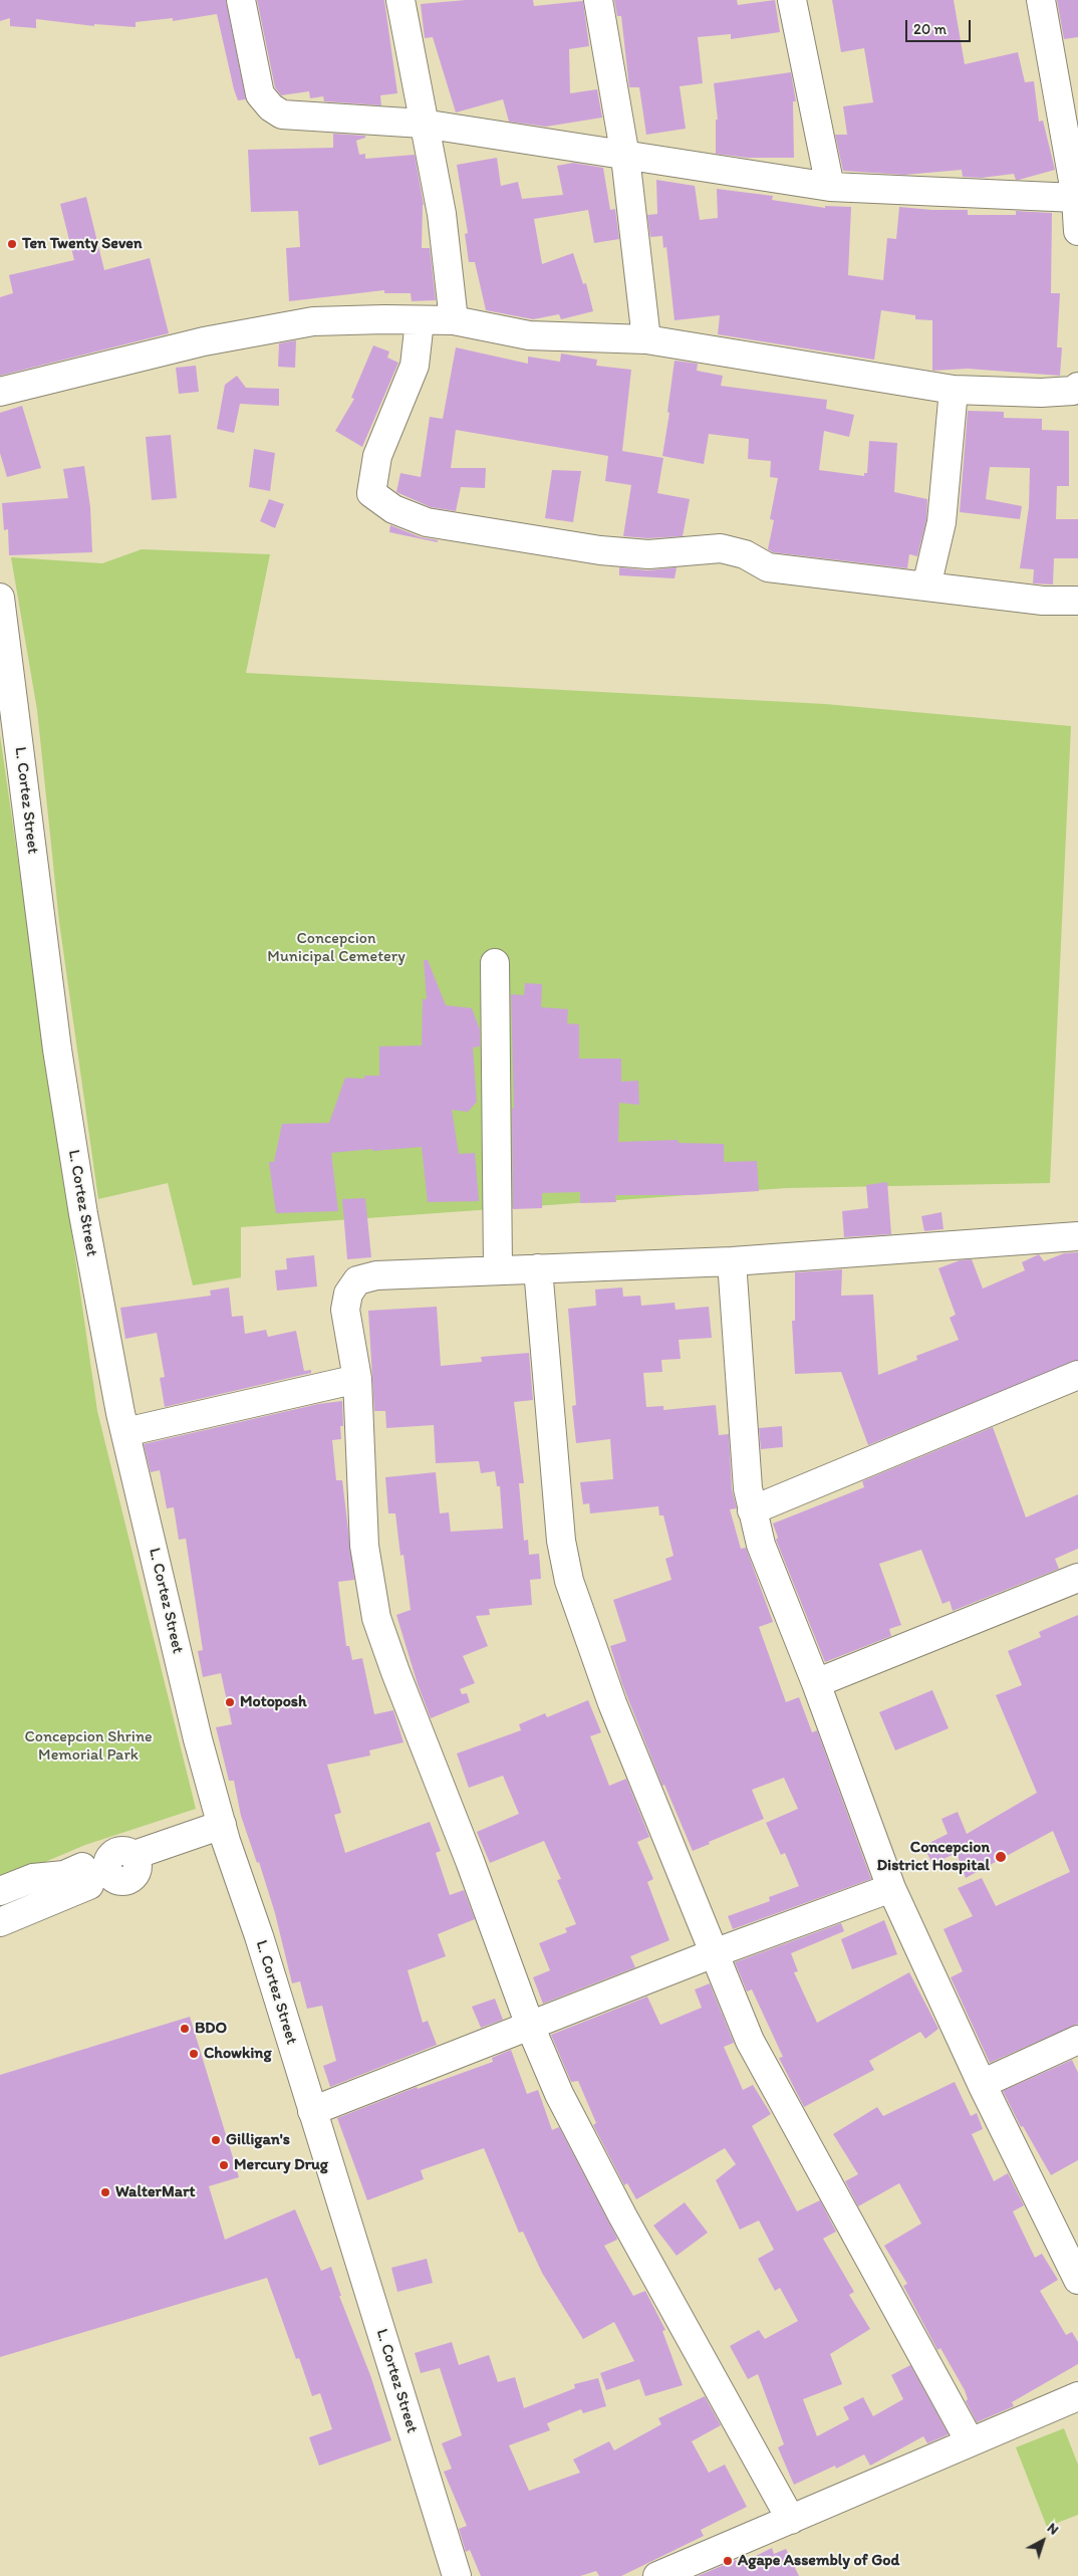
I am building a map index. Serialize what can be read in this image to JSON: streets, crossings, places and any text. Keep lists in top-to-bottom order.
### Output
{
  "streets": {
    "street": ["L. Cortez Street"]
  },
  "parks": ["Concepcion Municipal Cemetery", "Concepcion Shrine Memorial Park"],
  "places": [
    "Ten Twenty Seven",
    "Motoposh",
    "Concepcion District Hospital",
    "BDO",
    "Chowking",
    "Gilligan's",
    "Mercury Drug",
    "WalterMart",
    "Agape Assembly of God"
  ],
  "scale_bar": "20 m",
  "north": "top right"
}
